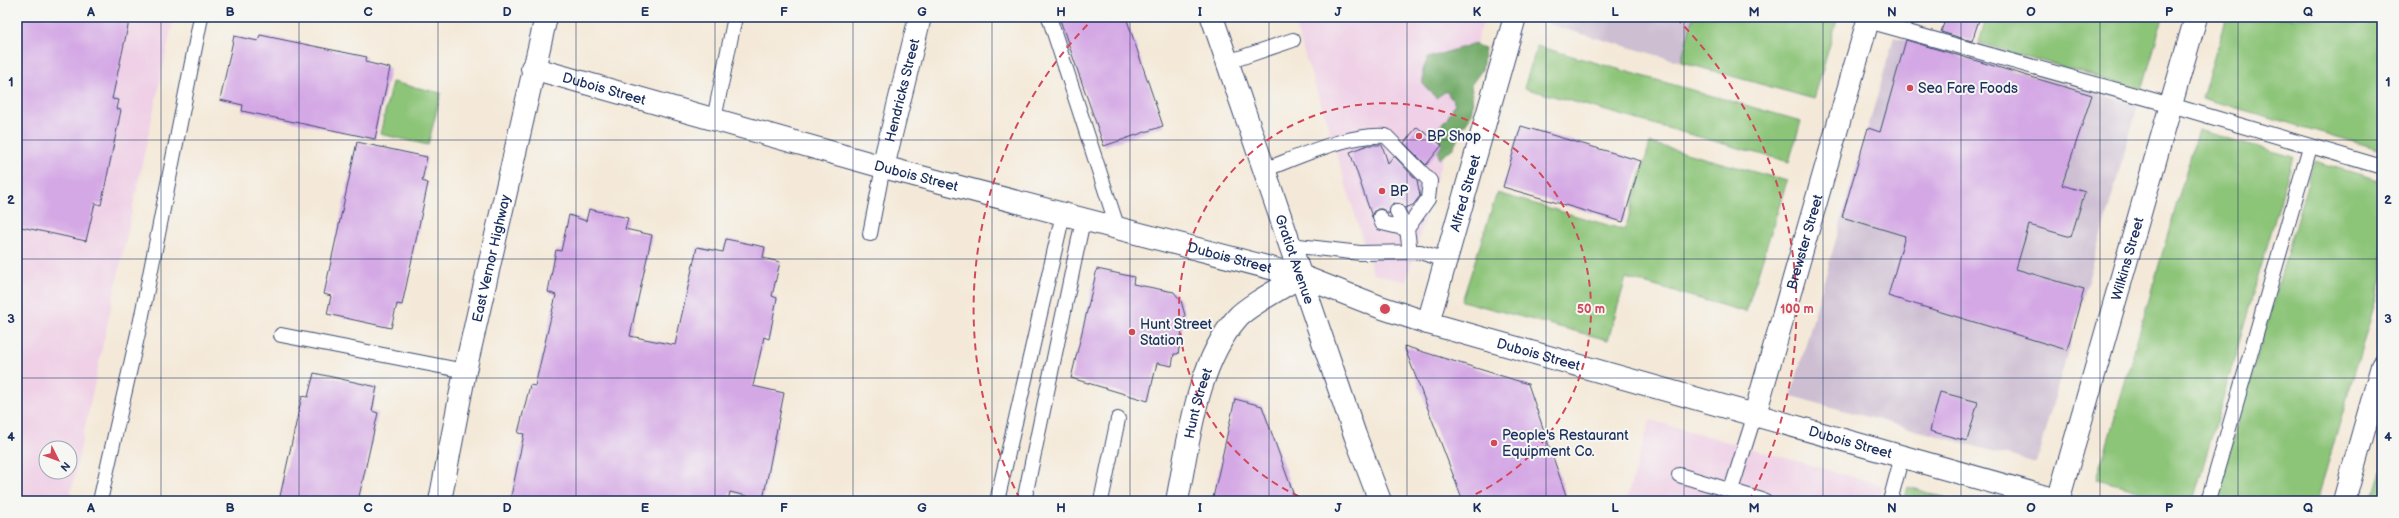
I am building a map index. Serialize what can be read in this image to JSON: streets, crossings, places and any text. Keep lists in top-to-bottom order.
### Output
{
  "streets": {
    "street": [
      "Dubois Street",
      "Hendricks Street",
      "Alfred Street",
      "Brewster Street",
      "East Vernor Highway",
      "Gratiot Avenue",
      "Wilkins Street",
      "Hunt Street"
    ]
  },
  "crossings": [
    ["Dubois Street", "Hendricks Street"],
    ["Dubois Street", "Alfred Street"],
    ["Dubois Street", "Brewster Street"],
    ["Dubois Street", "East Vernor Highway"],
    ["Dubois Street", "Gratiot Avenue"],
    ["Dubois Street", "Wilkins Street"],
    ["Dubois Street", "Hunt Street"],
    ["Gratiot Avenue", "Hunt Street"]
  ],
  "places": [
    "Sea Fare Foods",
    "BP Shop",
    "BP",
    "Hunt Street Station",
    "People's Restaurant Equipment Co."
  ],
  "north": "bottom right",
  "grid": {
    "columns": [
      "A",
      "B",
      "C",
      "D",
      "E",
      "F",
      "G",
      "H",
      "I",
      "J",
      "K",
      "L",
      "M",
      "N",
      "O",
      "P",
      "Q"
    ],
    "rows": [
      "1",
      "2",
      "3",
      "4"
    ]
  },
  "rings": ["50 m", "100 m"]
}
